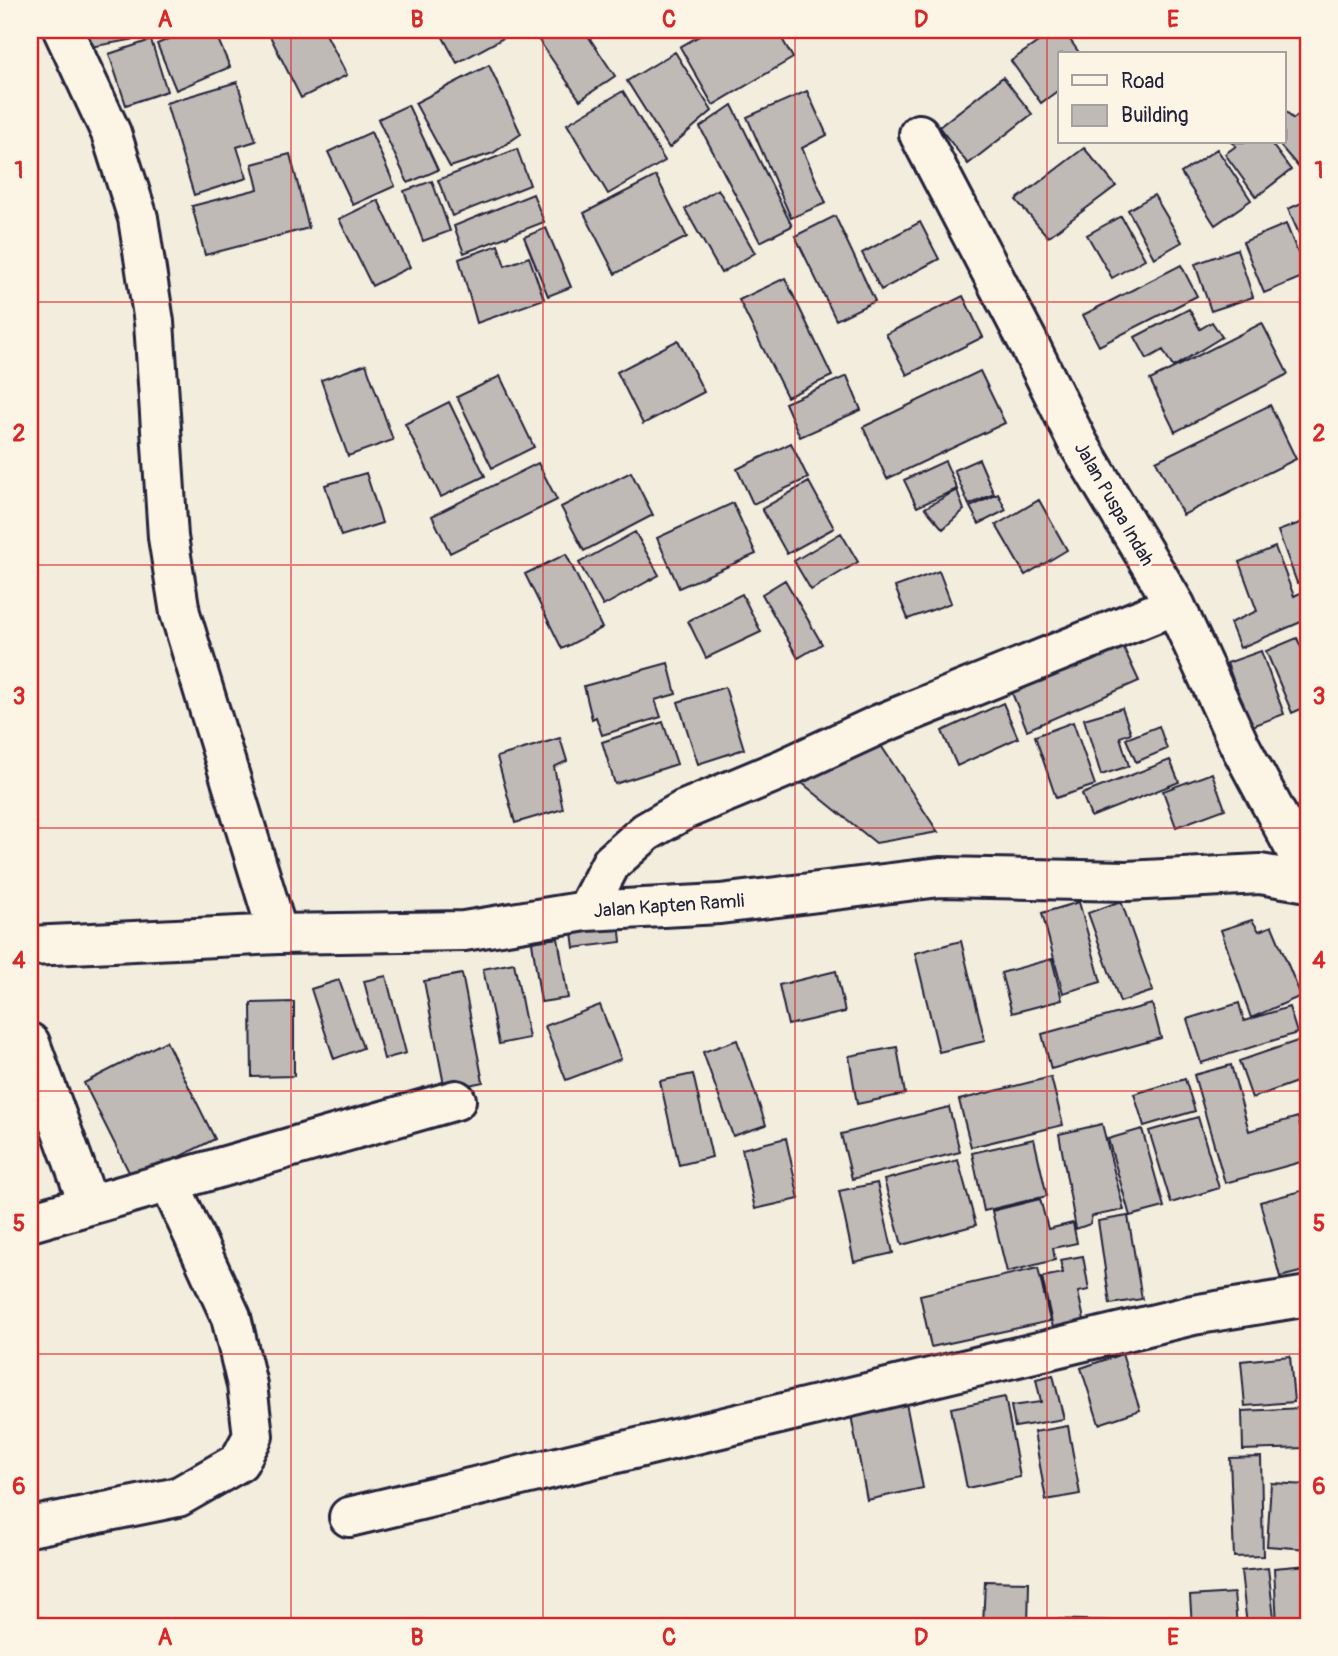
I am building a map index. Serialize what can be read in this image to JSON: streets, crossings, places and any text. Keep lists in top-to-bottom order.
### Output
{
  "streets": {
    "street": ["Jalan Puspa Indah", "Jalan Kapten Ramli"]
  },
  "legend": ["Road", "Building"],
  "grid": {
    "columns": [
      "A",
      "B",
      "C",
      "D",
      "E"
    ],
    "rows": [
      "1",
      "2",
      "3",
      "4",
      "5",
      "6"
    ]
  }
}
